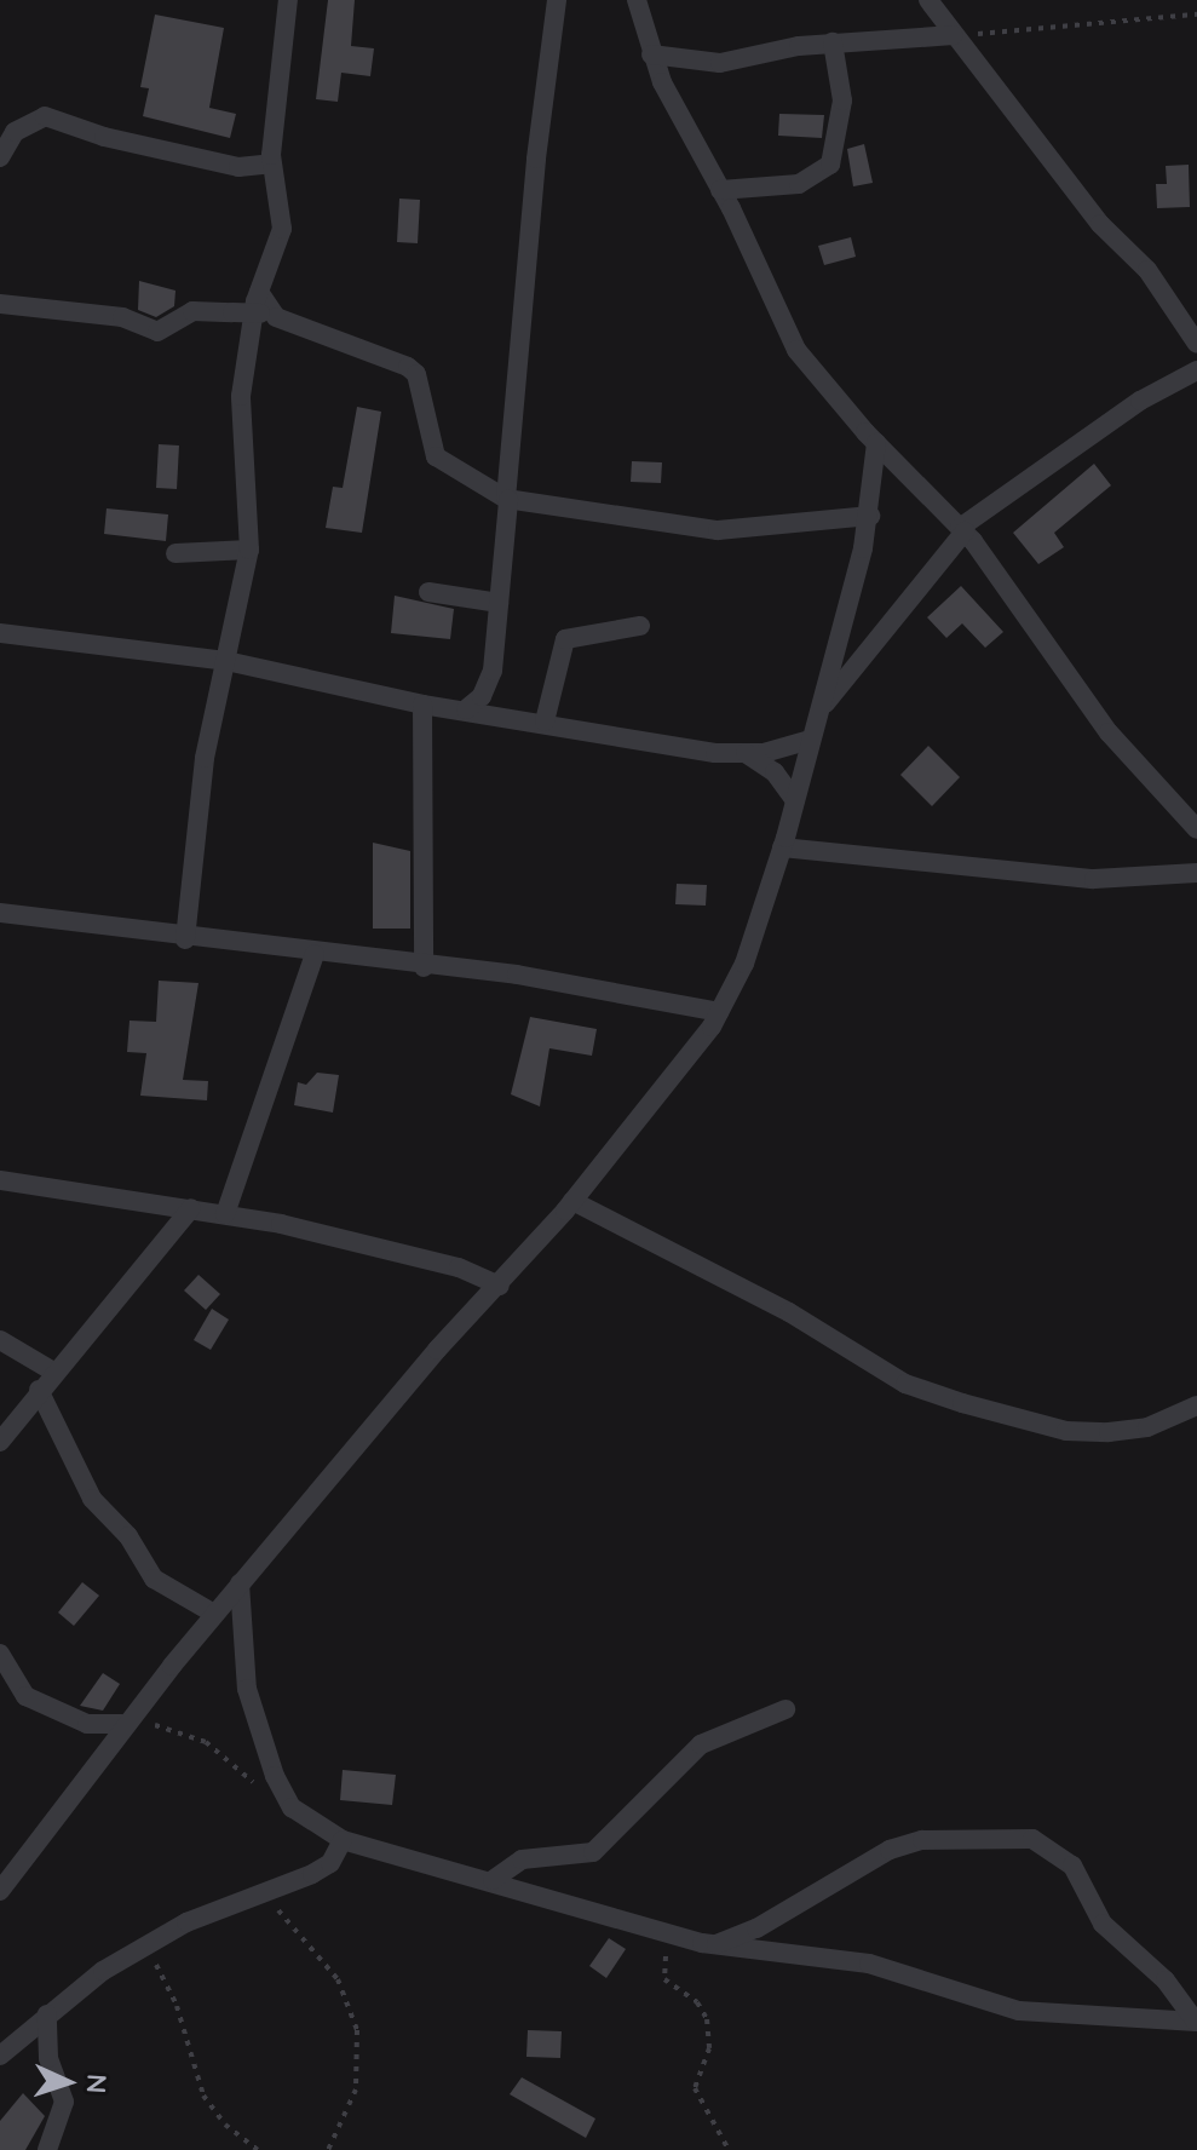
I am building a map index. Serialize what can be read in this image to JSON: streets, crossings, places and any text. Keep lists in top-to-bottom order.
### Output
{
  "north": "right"
}
